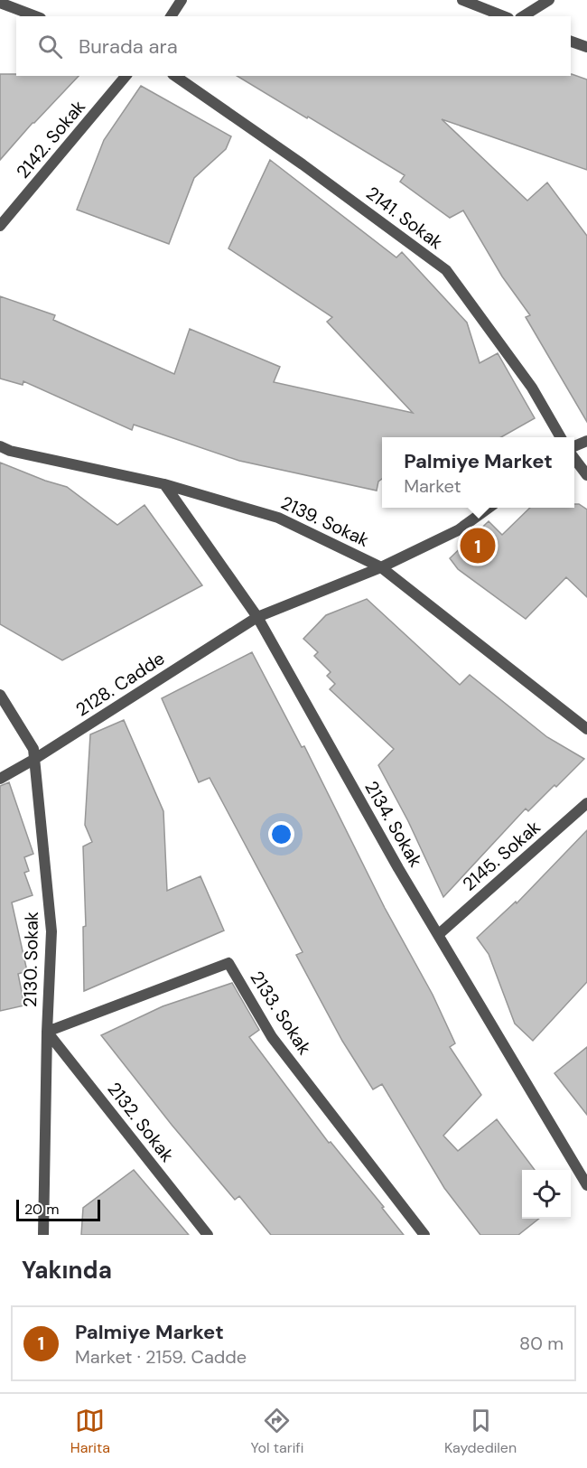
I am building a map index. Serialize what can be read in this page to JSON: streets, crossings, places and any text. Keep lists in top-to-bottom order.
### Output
{
  "streets": {
    "street": [
      "2142. Sokak",
      "2141. Sokak",
      "2139. Sokak",
      "2128. Cadde",
      "2134. Sokak",
      "2145. Sokak",
      "2130. Sokak",
      "2133. Sokak",
      "2132. Sokak"
    ]
  },
  "crossings": [
    ["2139. Sokak", "2128. Cadde"],
    ["2139. Sokak", "2134. Sokak"],
    ["2128. Cadde", "2134. Sokak"],
    ["2128. Cadde", "2130. Sokak"],
    ["2134. Sokak", "2145. Sokak"],
    ["2130. Sokak", "2133. Sokak"],
    ["2130. Sokak", "2132. Sokak"],
    ["2133. Sokak", "2132. Sokak"]
  ],
  "scale_bar": "20 m",
  "page": {
    "search": "Burada ara",
    "popup": ["Palmiye Market", "Market"],
    "pins": "1",
    "scale": "20 m",
    "heading": "Yakında",
    "list": [
      {
        "mark": "1",
        "name": "Palmiye Market",
        "note": "Market · 2159. Cadde",
        "value": "80 m"
      }
    ],
    "nav": ["Harita", "Yol tarifi", "Kaydedilen"]
  }
}
